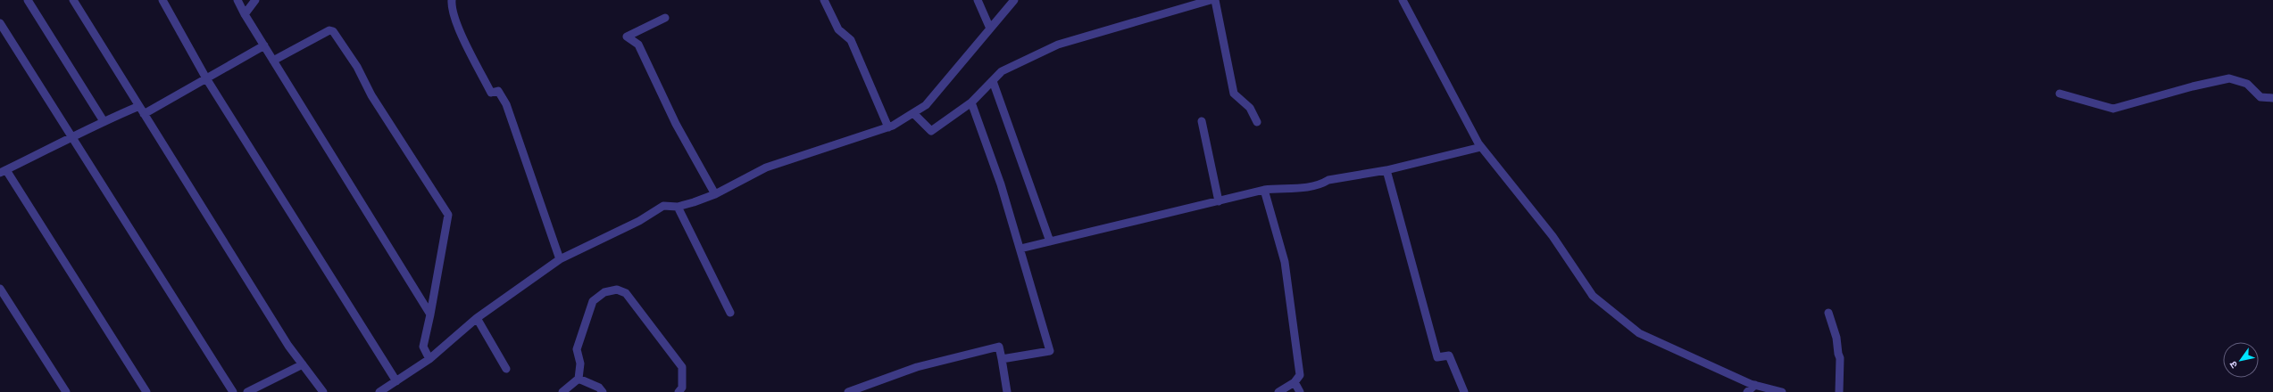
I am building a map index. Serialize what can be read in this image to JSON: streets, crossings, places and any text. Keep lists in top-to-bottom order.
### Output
{
  "north": "bottom left"
}
